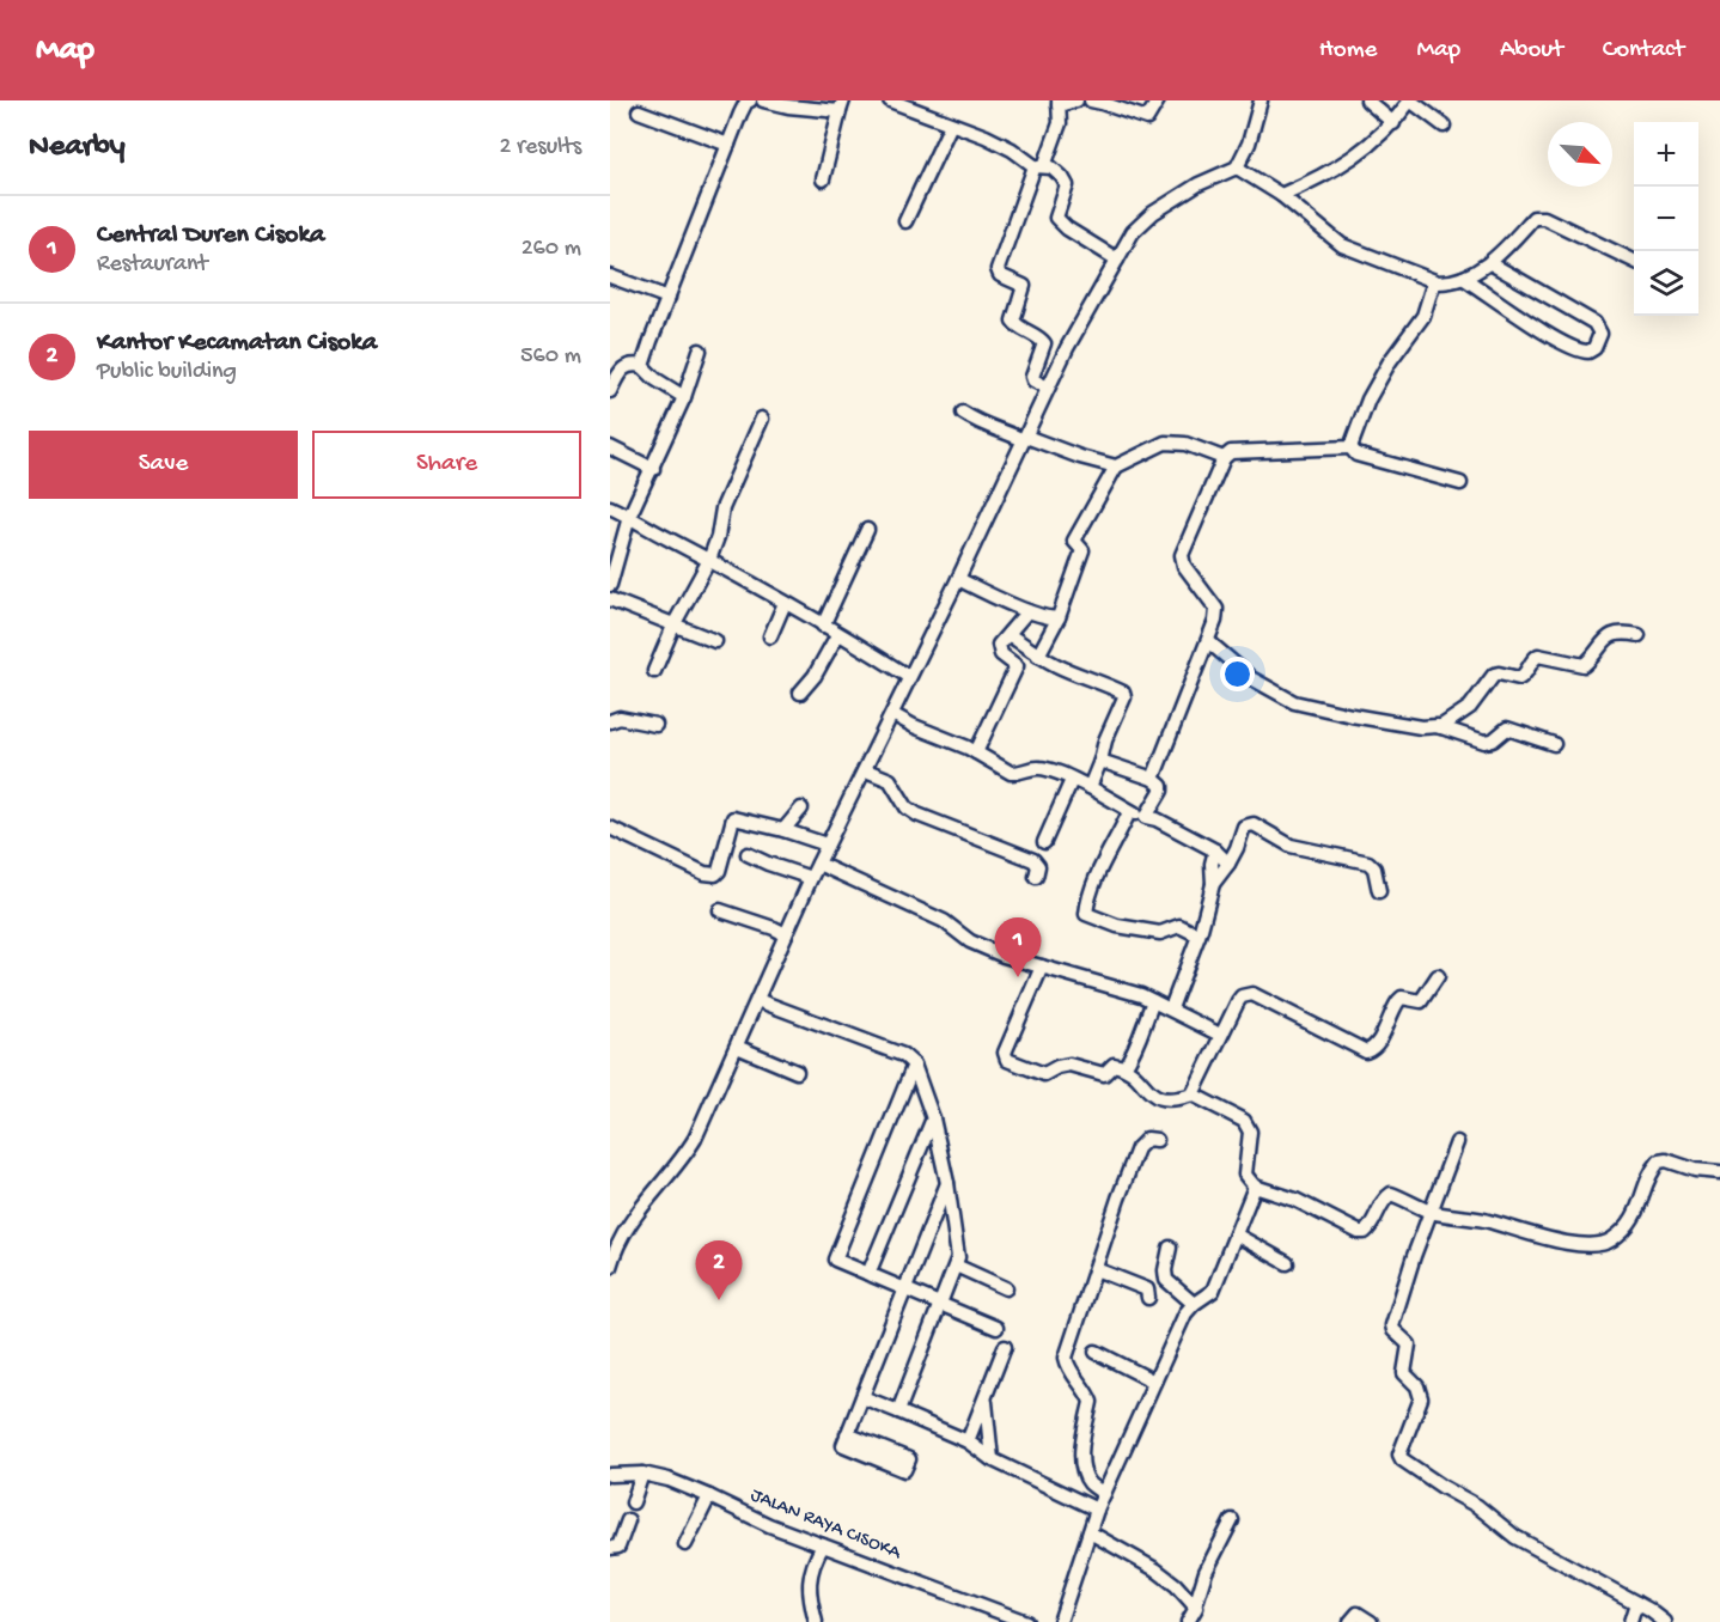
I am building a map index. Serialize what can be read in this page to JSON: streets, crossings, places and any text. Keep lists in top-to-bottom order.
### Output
{
  "streets": {
    "street": ["JALAN RAYA CISOKA"]
  },
  "north": "bottom right",
  "page": {
    "header": "Map",
    "nav": [
      "Home",
      "Map",
      "About",
      "Contact"
    ],
    "heading": ["Nearby", "2 results"],
    "map_buttons": ["+", "−"],
    "list": [
      {
        "mark": "1",
        "name": "Central Duren Cisoka",
        "note": "Restaurant",
        "value": "260 m"
      },
      {
        "mark": "2",
        "name": "Kantor Kecamatan Cisoka",
        "note": "Public building",
        "value": "560 m"
      }
    ],
    "buttons": ["Save", "Share"],
    "pins": ["1", "2"]
  }
}
